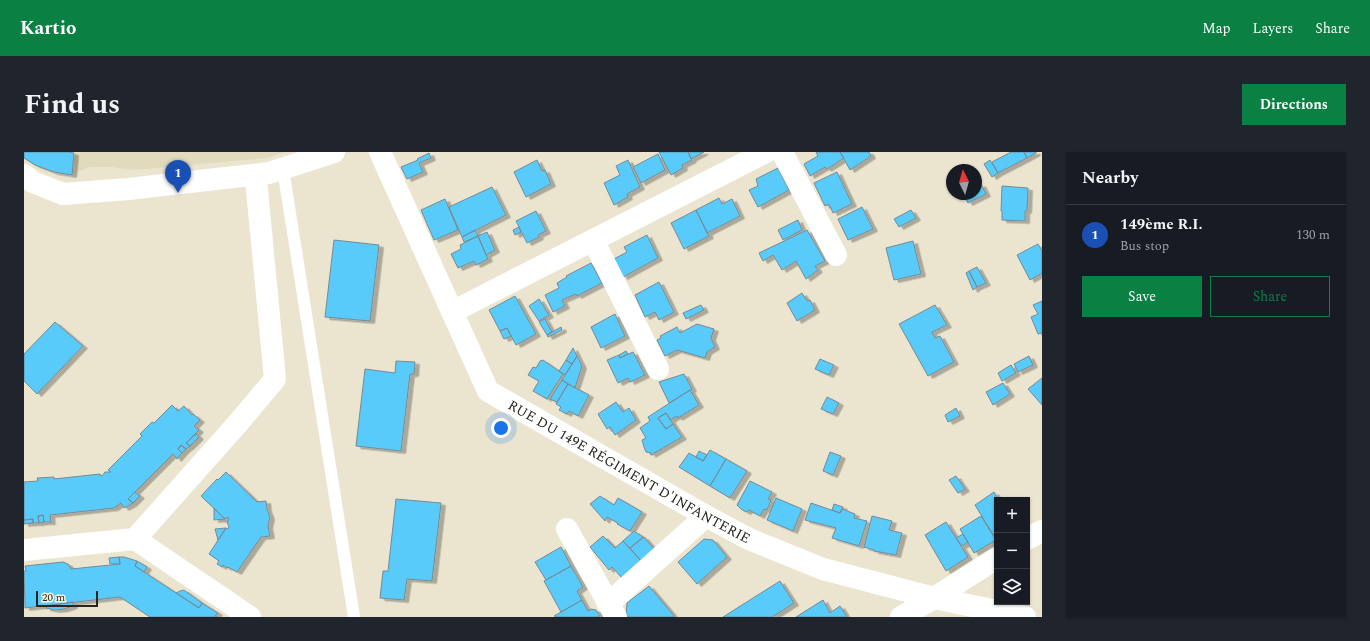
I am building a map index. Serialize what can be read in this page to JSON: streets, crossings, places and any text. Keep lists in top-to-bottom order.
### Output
{
  "streets": {
    "street": ["RUE DU 149E RÉGIMENT D'INFANTERIE"]
  },
  "scale_bar": "20 m",
  "north": "top",
  "page": {
    "header": "Kartio",
    "nav": ["Map", "Layers", "Share"],
    "title": "Find us",
    "buttons": [
      "Directions",
      ["Save", "Share"]
    ],
    "heading": "Nearby",
    "pins": "1",
    "list": [
      {
        "mark": "1",
        "name": "149ème R.I.",
        "note": "Bus stop",
        "value": "130 m"
      }
    ],
    "map_buttons": ["+", "−"],
    "scale": "20 m"
  }
}
